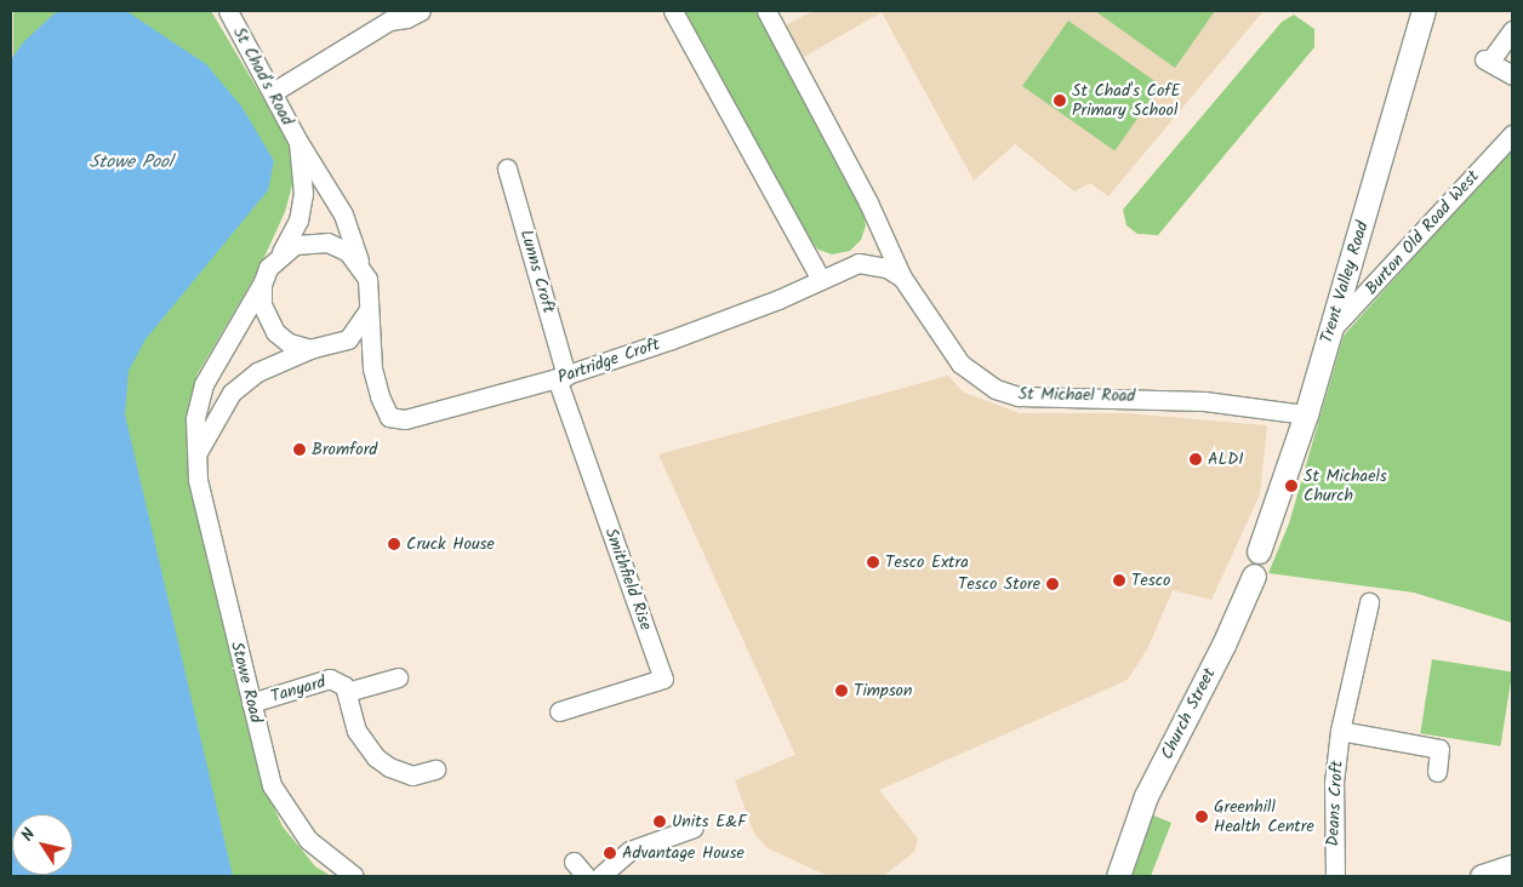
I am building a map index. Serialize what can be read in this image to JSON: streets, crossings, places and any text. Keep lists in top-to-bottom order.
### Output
{
  "streets": {
    "street": [
      "St Chad's Road",
      "Burton Old Road West",
      "Lunns Croft",
      "Trent Valley Road",
      "Partridge Croft",
      "St Michael Road",
      "Smithfield Rise",
      "Stowe Road",
      "Tanyard",
      "Church Street",
      "Deans Croft"
    ]
  },
  "crossings": [
    ["St Chad's Road", "Stowe Road"],
    ["Burton Old Road West", "Trent Valley Road"],
    ["Lunns Croft", "Partridge Croft"],
    ["Lunns Croft", "Smithfield Rise"],
    ["Trent Valley Road", "St Michael Road"],
    ["Trent Valley Road", "Church Street"],
    ["Partridge Croft", "Smithfield Rise"],
    ["Stowe Road", "Tanyard"]
  ],
  "water": ["Stowe Pool"],
  "places": [
    "St Chad's CofE Primary School",
    "Bromford",
    "ALDI",
    "St Michaels Church",
    "Cruck House",
    "Tesco Extra",
    "Tesco",
    "Tesco Store",
    "Timpson",
    "Greenhill Health Centre",
    "Units E&F",
    "Advantage House"
  ],
  "north": "top left"
}
